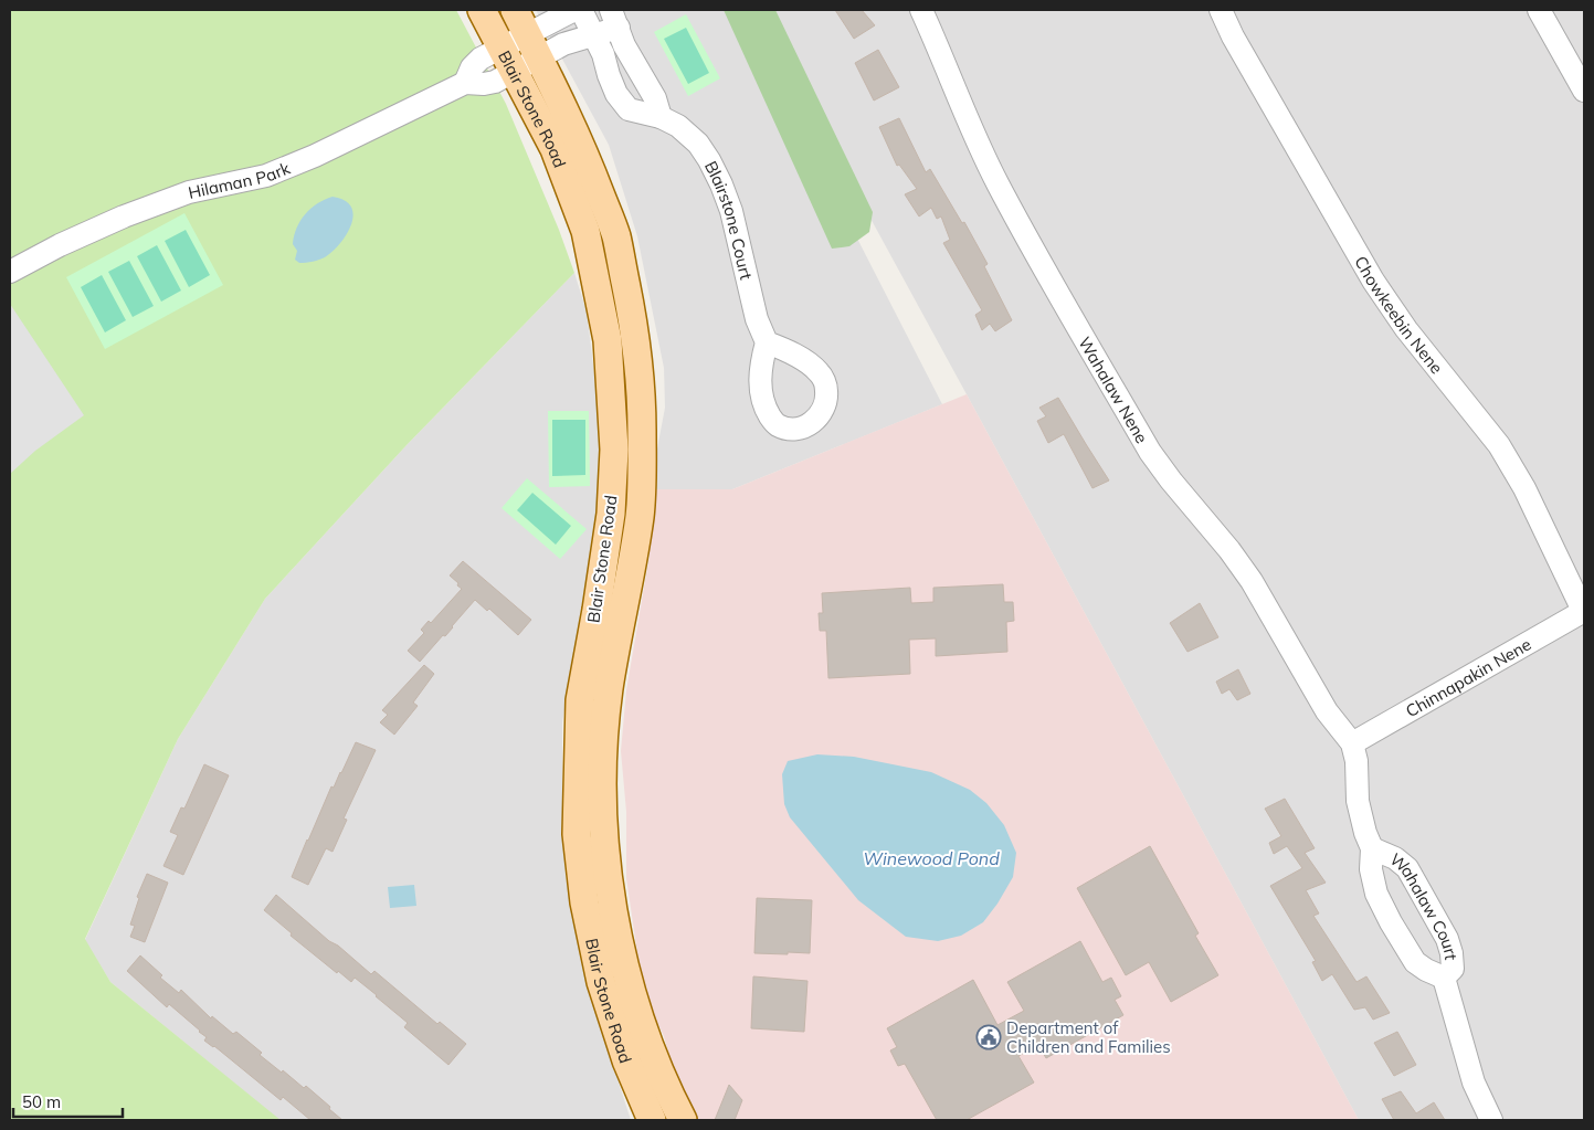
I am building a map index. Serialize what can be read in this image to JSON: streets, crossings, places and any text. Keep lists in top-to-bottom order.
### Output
{
  "streets": {
    "main road": ["Blair Stone Road"],
    "street": [
      "Hilaman Park",
      "Blairstone Court",
      "Chowkeebin Nene",
      "Wahalaw Nene",
      "Chinnapakin Nene",
      "Wahalaw Court"
    ]
  },
  "crossings": [
    ["Blair Stone Road", "Hilaman Park"],
    ["Chowkeebin Nene", "Chinnapakin Nene"],
    ["Wahalaw Nene", "Chinnapakin Nene"],
    ["Wahalaw Nene", "Wahalaw Court"],
    ["Chinnapakin Nene", "Wahalaw Court"]
  ],
  "water": ["Winewood Pond"],
  "places": {
    "public building": ["Department of Children and Families"]
  },
  "scale_bar": "50 m"
}
